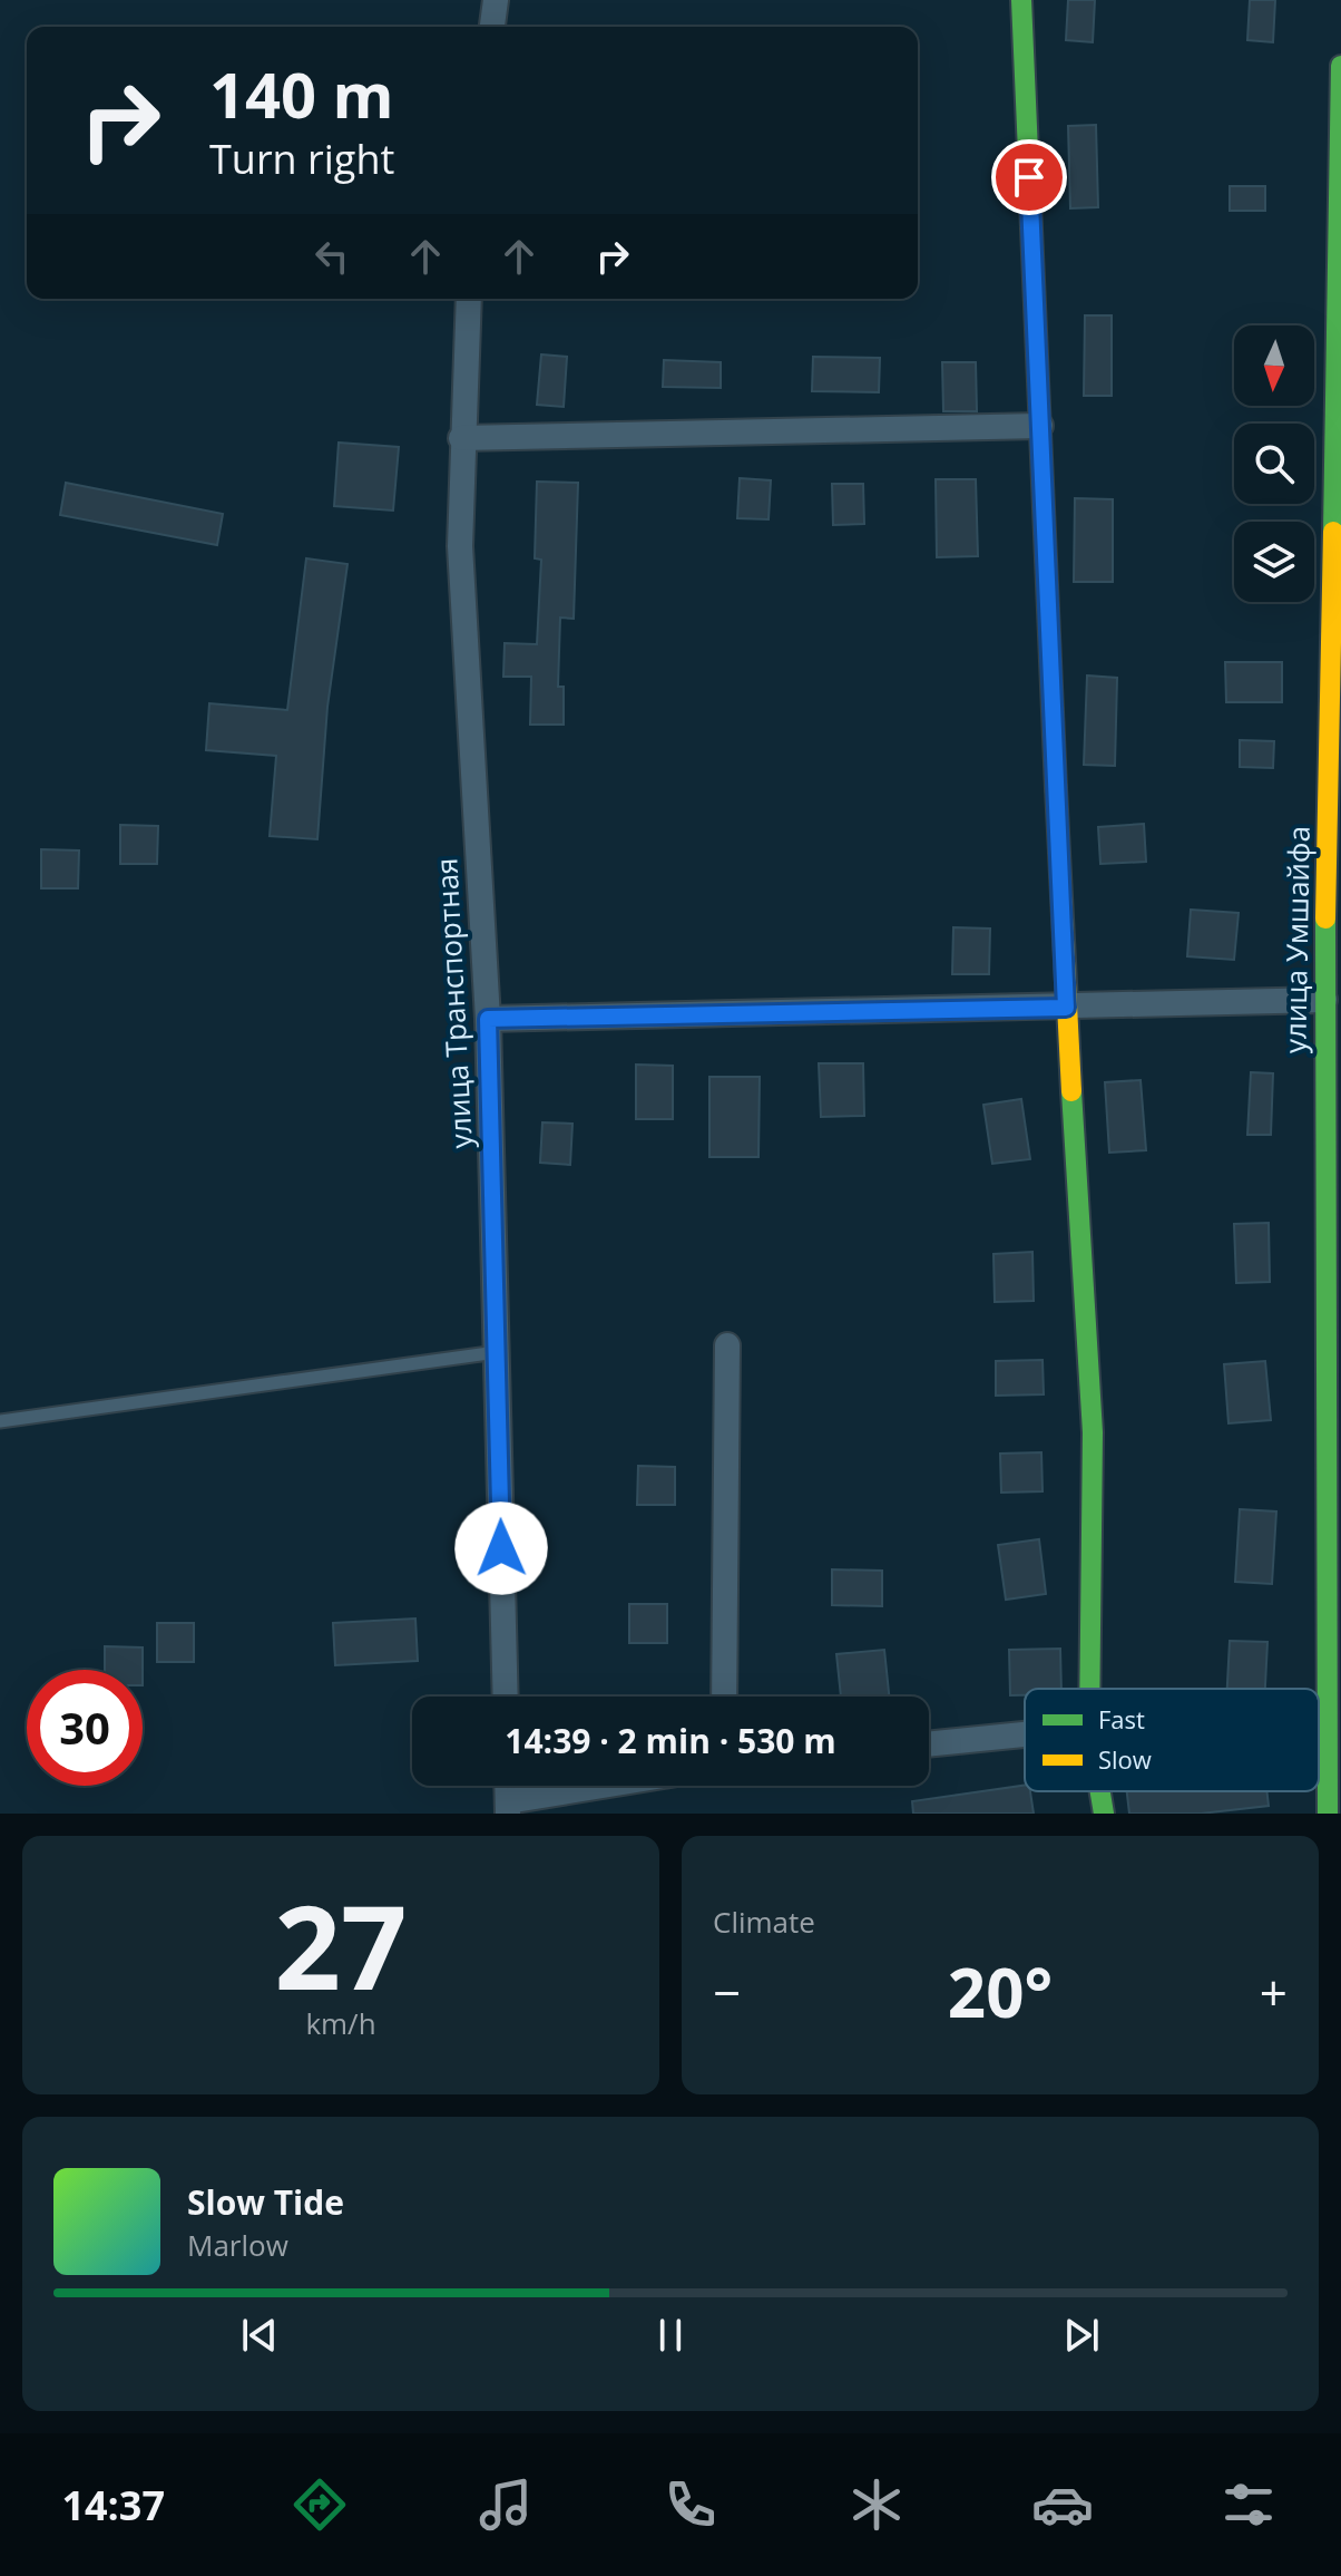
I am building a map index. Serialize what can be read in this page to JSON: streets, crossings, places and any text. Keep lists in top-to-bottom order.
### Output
{
  "streets": {
    "street": ["улица Умшайфа", "улица Транспортная"]
  },
  "legend": ["Fast", "Slow"],
  "north": "bottom",
  "page": {
    "turn": ["140 m", "Turn right"],
    "limit": "30",
    "trip": "14:39 · 2 min · 530 m",
    "tile": [
      ["27", "km/h"],
      "Climate"
    ],
    "heat": ["−", "20°", "+"],
    "song": ["Slow Tide", "Marlow"],
    "tabs": "14:37"
  }
}
